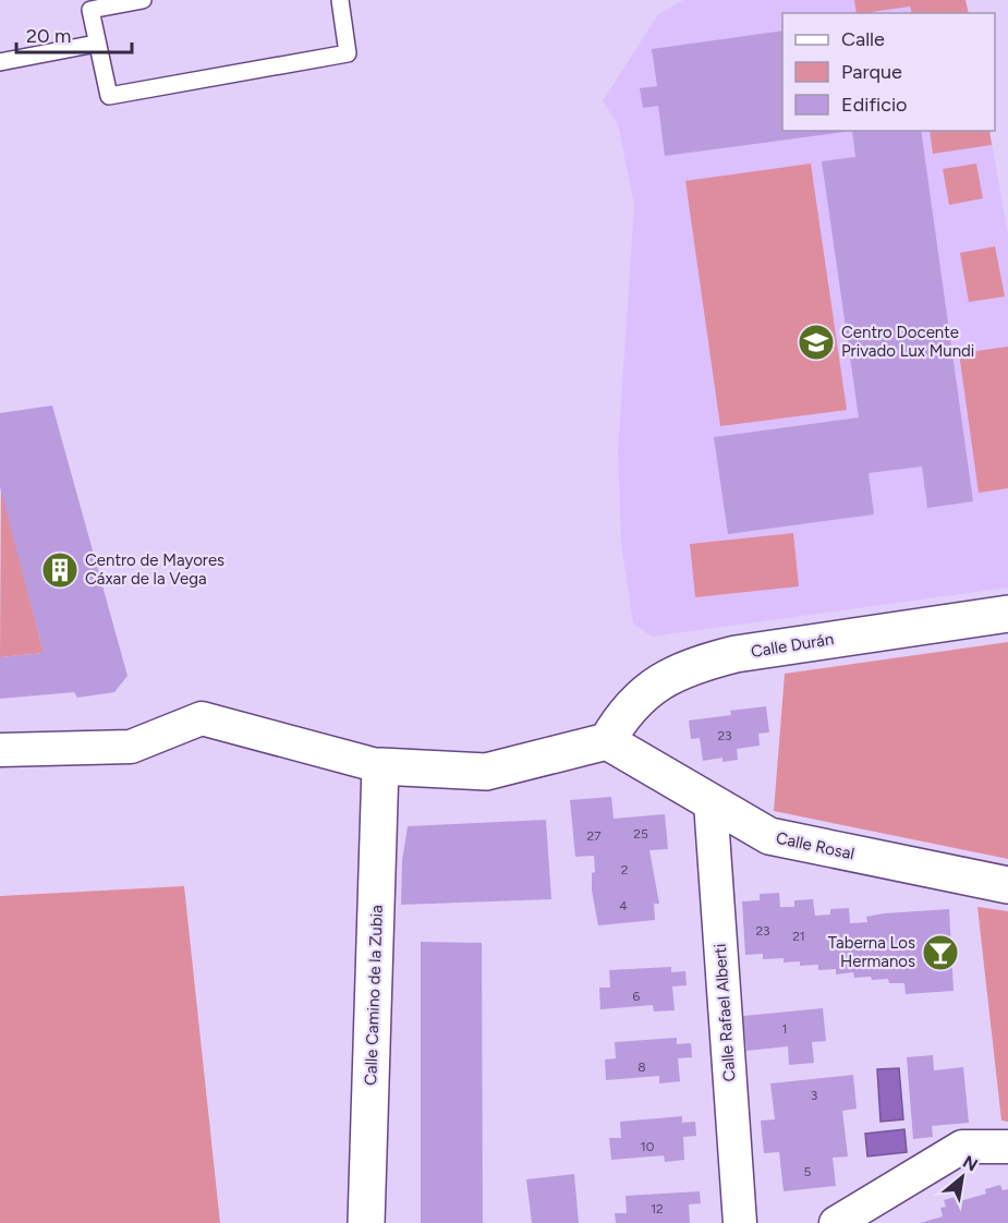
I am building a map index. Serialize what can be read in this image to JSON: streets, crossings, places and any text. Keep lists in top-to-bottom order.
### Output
{
  "streets": {
    "street": [
      "Calle Durán",
      "Calle Rosal",
      "Calle Camino de la Zubia",
      "Calle Rafael Alberti"
    ]
  },
  "crossings": [
    ["Calle Durán", "Calle Rosal"],
    ["Calle Rosal", "Calle Rafael Alberti"]
  ],
  "places": {
    "school or university": ["Centro Docente Privado Lux Mundi"],
    "building": ["Centro de Mayores Cáxar de la Vega"],
    "bar": ["Taberna Los Hermanos"]
  },
  "house_numbers": [
    "23",
    "25",
    "27",
    "2",
    "4",
    "23",
    "21",
    "6",
    "1",
    "8",
    "3",
    "10",
    "5",
    "12"
  ],
  "legend": ["Calle", "Parque", "Edificio"],
  "scale_bar": "20 m",
  "north": "top right"
}
